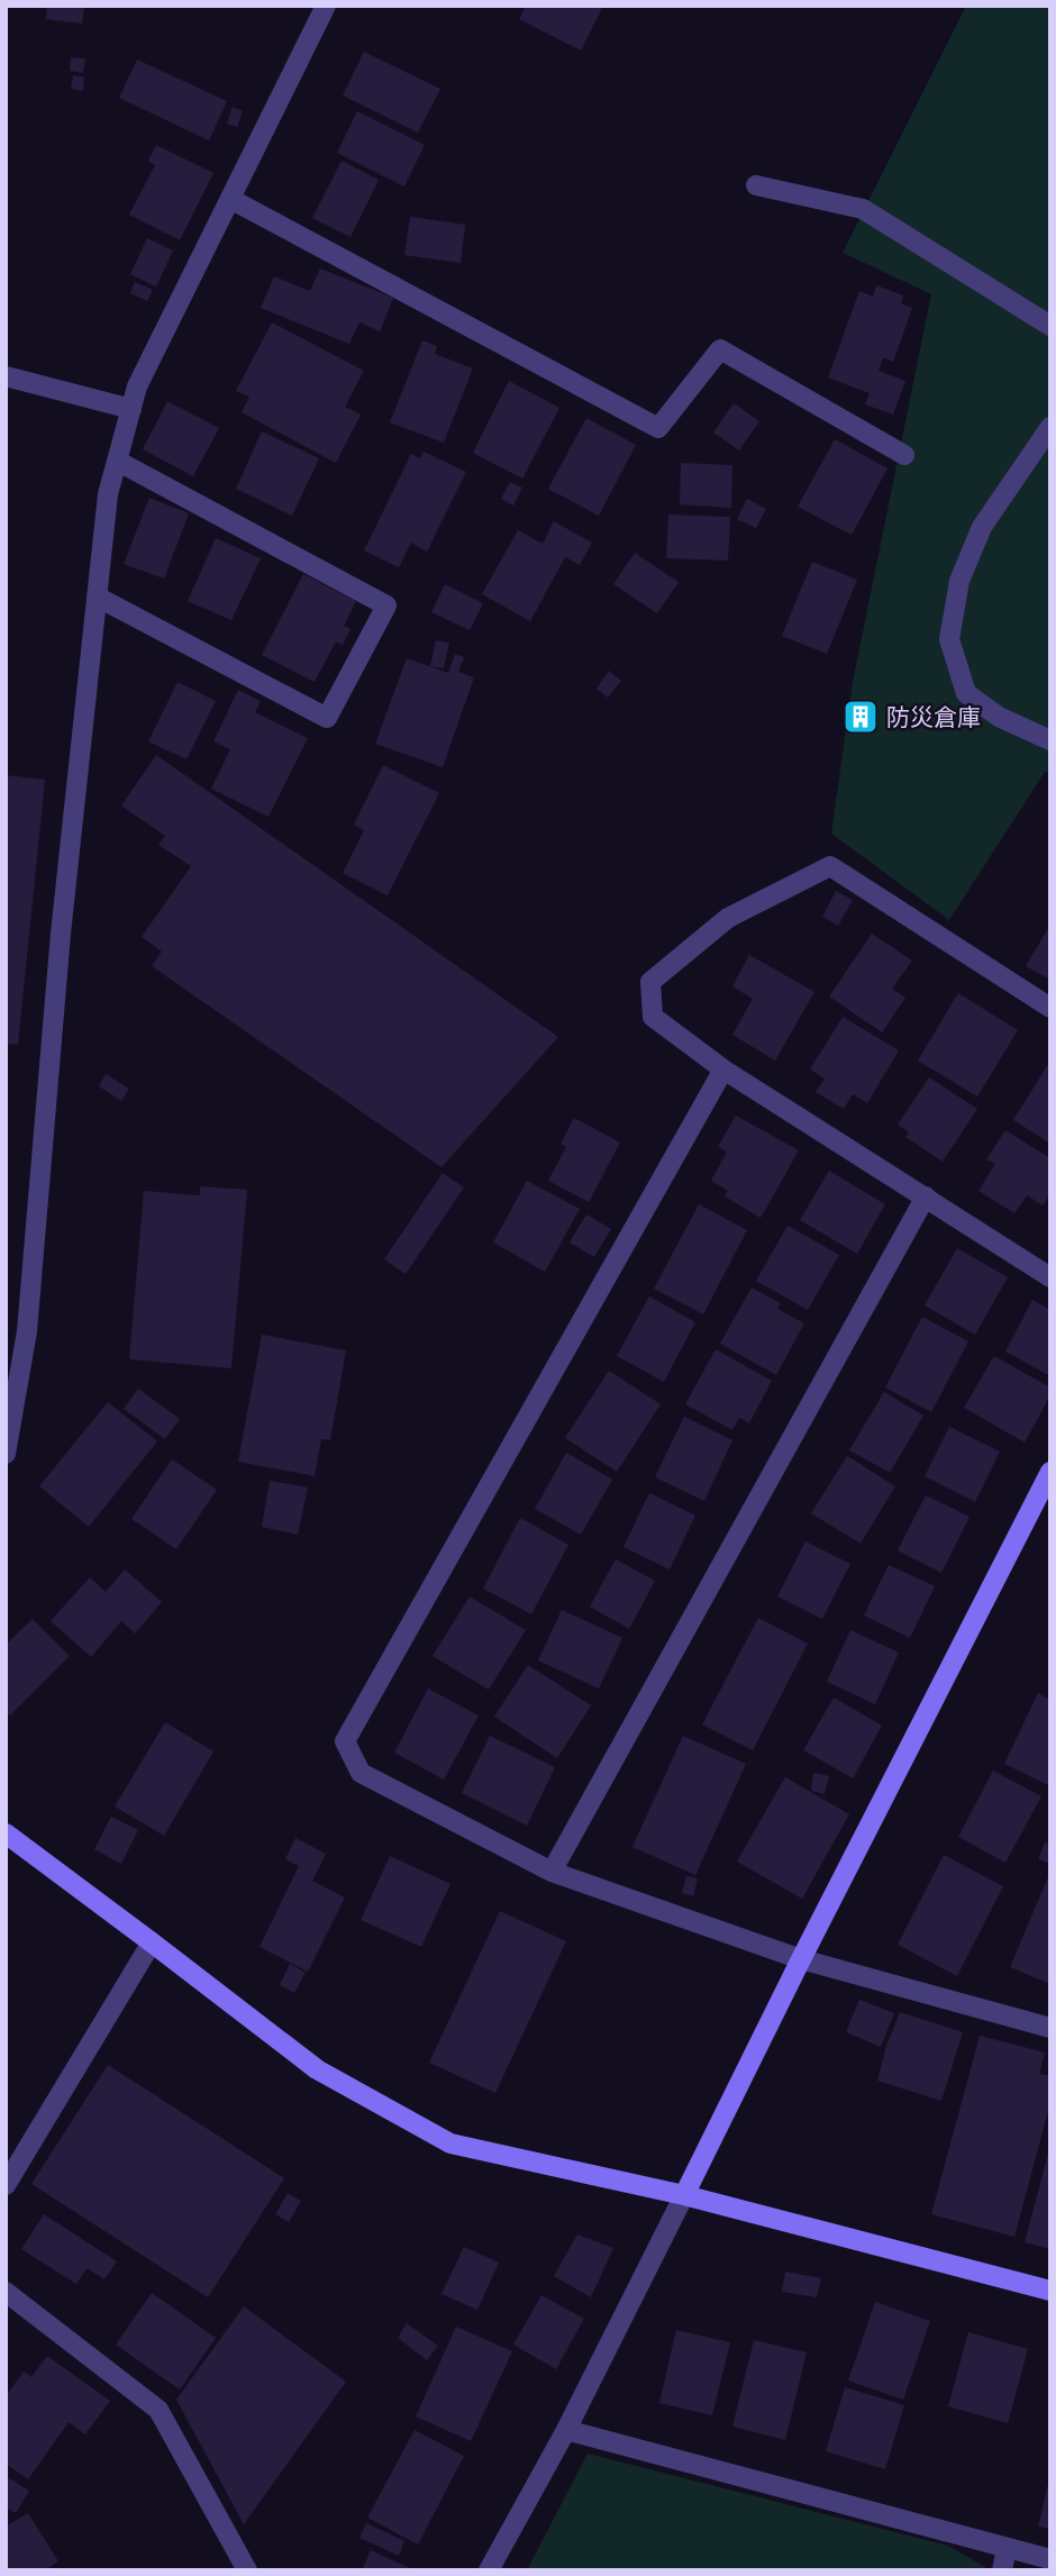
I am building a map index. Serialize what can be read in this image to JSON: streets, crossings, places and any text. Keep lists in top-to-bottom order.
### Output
{
  "places": {
    "building": ["防災倉庫"]
  }
}
